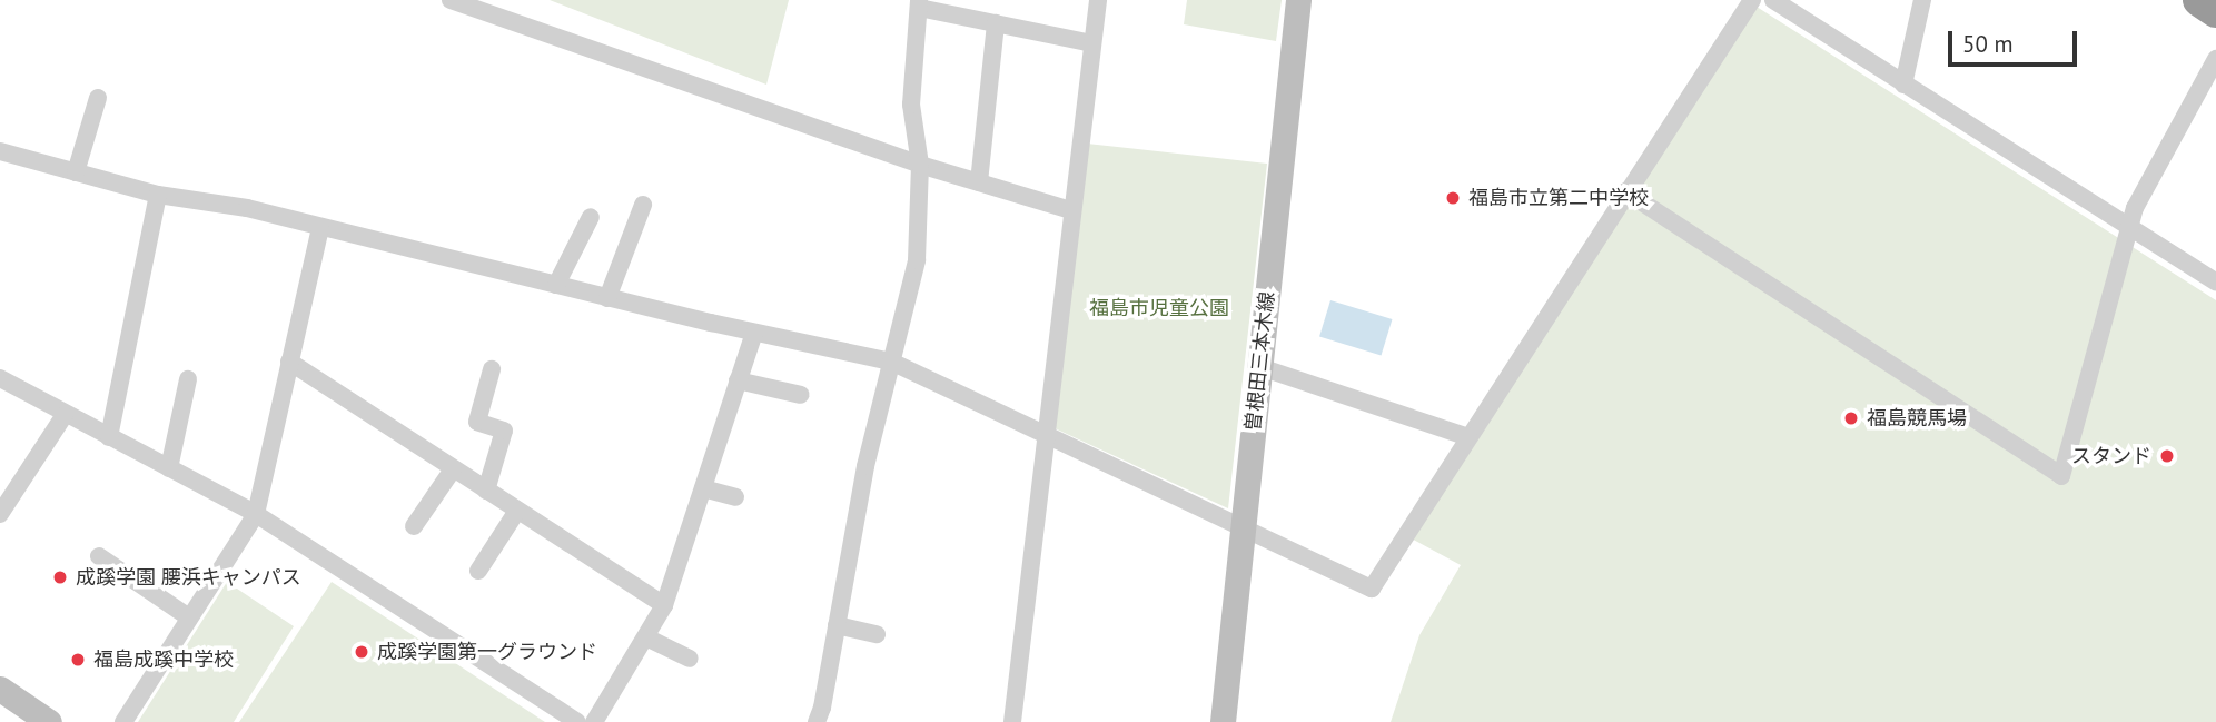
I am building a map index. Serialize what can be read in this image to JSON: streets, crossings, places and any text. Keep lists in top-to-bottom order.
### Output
{
  "streets": {
    "street": ["曽根田三本木線"]
  },
  "parks": ["福島市児童公園"],
  "places": [
    "福島市立第二中学校",
    "福島競馬場",
    "スタンド",
    "成蹊学園 腰浜キャンパス",
    "成蹊学園第一グラウンド",
    "福島成蹊中学校"
  ],
  "scale_bar": "50 m"
}
